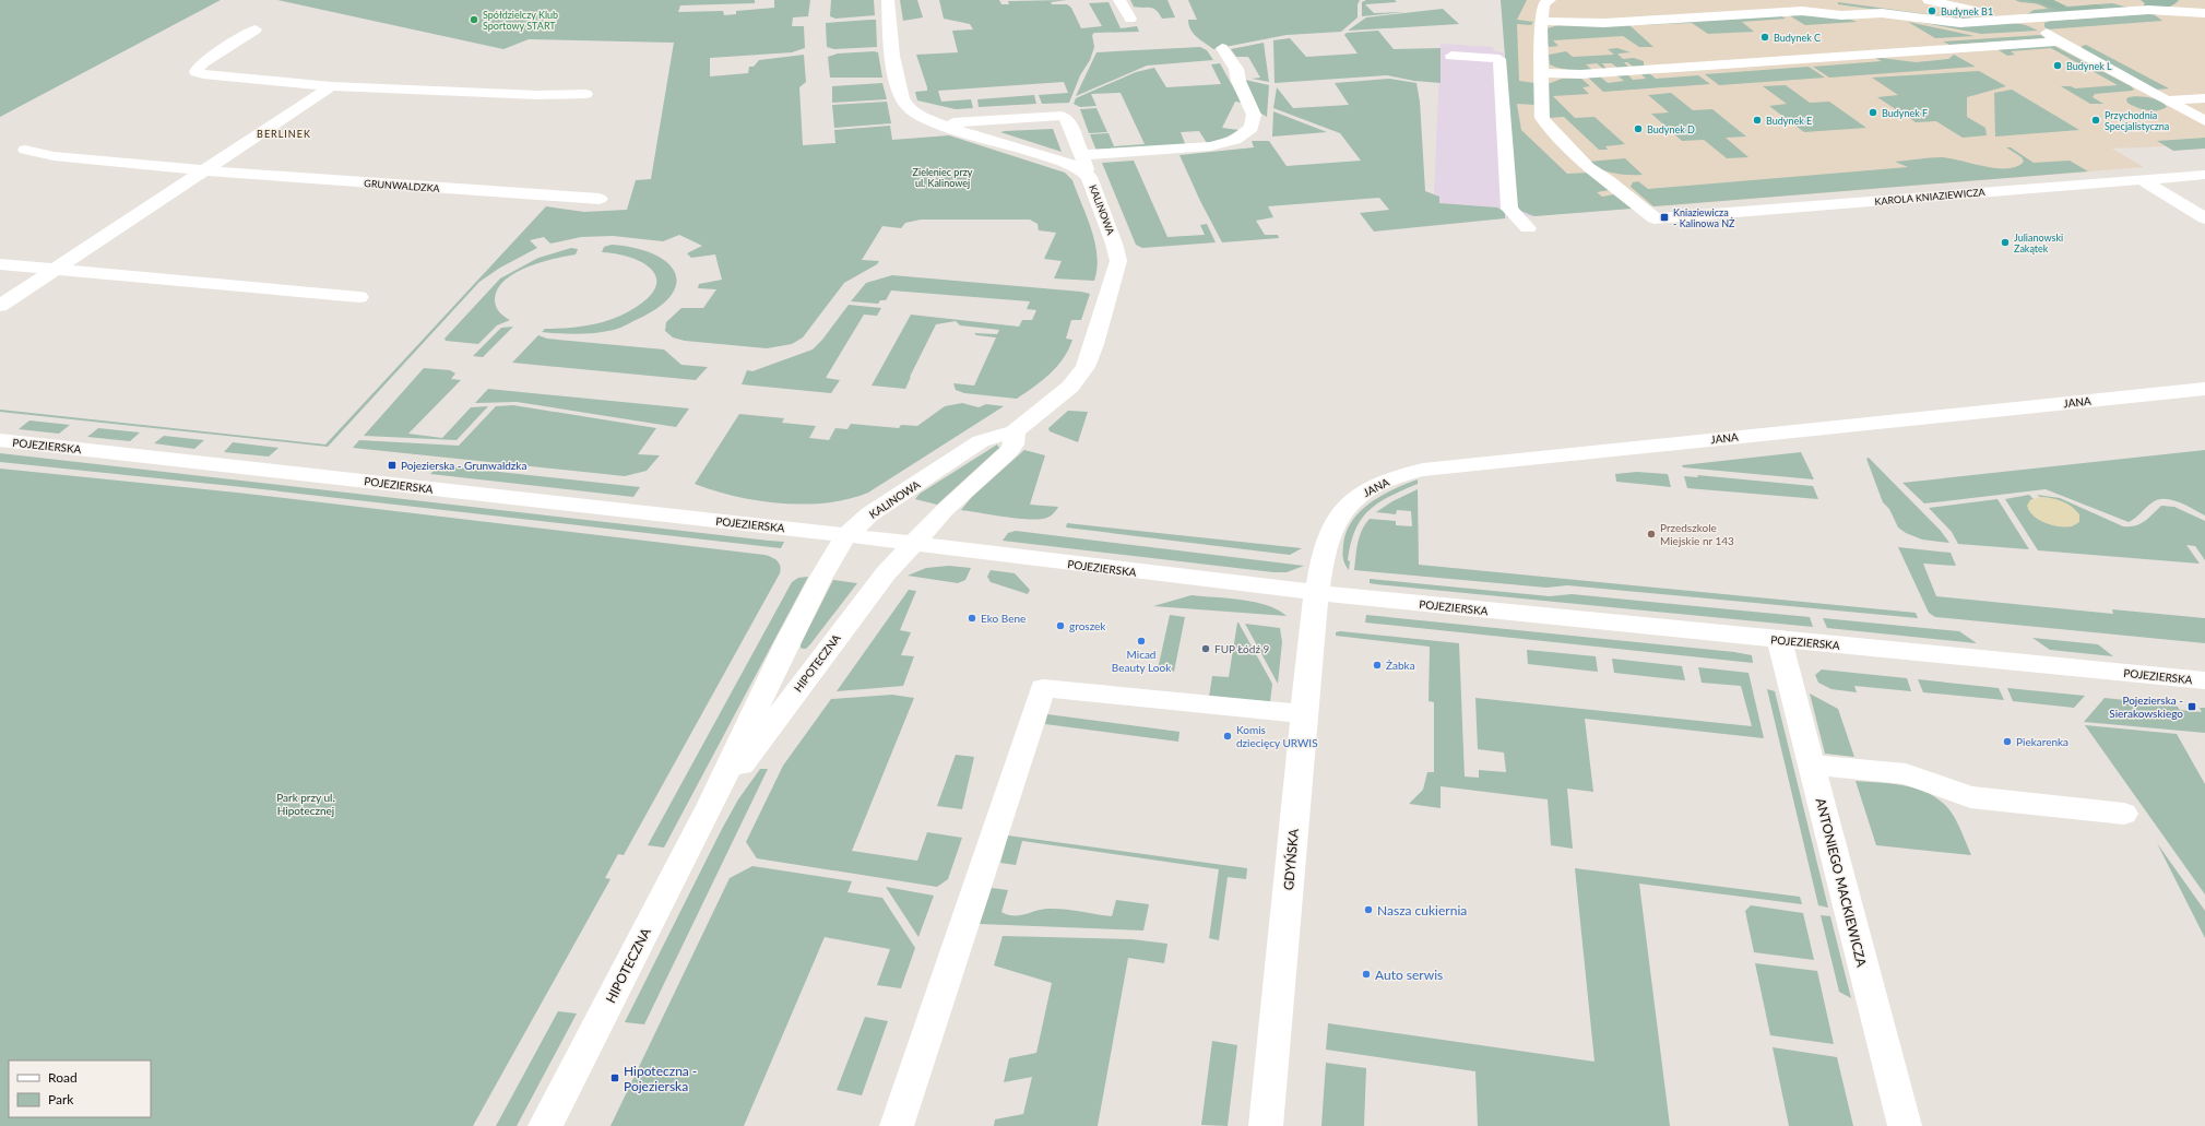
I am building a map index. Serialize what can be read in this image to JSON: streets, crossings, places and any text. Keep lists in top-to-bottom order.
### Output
{
  "streets": {
    "street": [
      "GRUNWALDZKA",
      "KAROLA KNIAZIEWICZA",
      "KALINOWA",
      "JANA",
      "POJEZIERSKA",
      "HIPOTECZNA",
      "GDYŃSKA",
      "ANTONIEGO MACKIEWICZA"
    ]
  },
  "crossings": [
    ["KALINOWA", "POJEZIERSKA"],
    ["KALINOWA", "HIPOTECZNA"],
    ["JANA", "POJEZIERSKA"],
    ["JANA", "GDYŃSKA"],
    ["POJEZIERSKA", "HIPOTECZNA"],
    ["POJEZIERSKA", "GDYŃSKA"],
    ["POJEZIERSKA", "ANTONIEGO MACKIEWICZA"]
  ],
  "districts": ["BERLINEK"],
  "parks": ["Zieleniec przy ul. Kalinowej", "Park przy ul. Hipotecznej"],
  "places": {
    "other": [
      "Budynek B1",
      "Spółdzielczy Klub Sportowy START",
      "Budynek C",
      "Budynek L",
      "Budynek F",
      "Budynek E",
      "Przychodnia Specjalistyczna",
      "Budynek D",
      "Julianowski Zakątek",
      "Przedszkole Miejskie nr 143",
      "Eko Bene",
      "groszek",
      "Micad Beauty Look",
      "FUP Łódź 9",
      "Żabka",
      "Komis dziecięcy URWIS",
      "Piekarenka",
      "Nasza cukiernia",
      "Auto serwis"
    ],
    "transit": [
      "Kniaziewicza - Kalinowa NŻ",
      "Pojezierska - Grunwaldzka",
      "Pojezierska - Sierakowskiego",
      "Hipoteczna - Pojezierska"
    ]
  },
  "legend": ["Road", "Park"]
}
